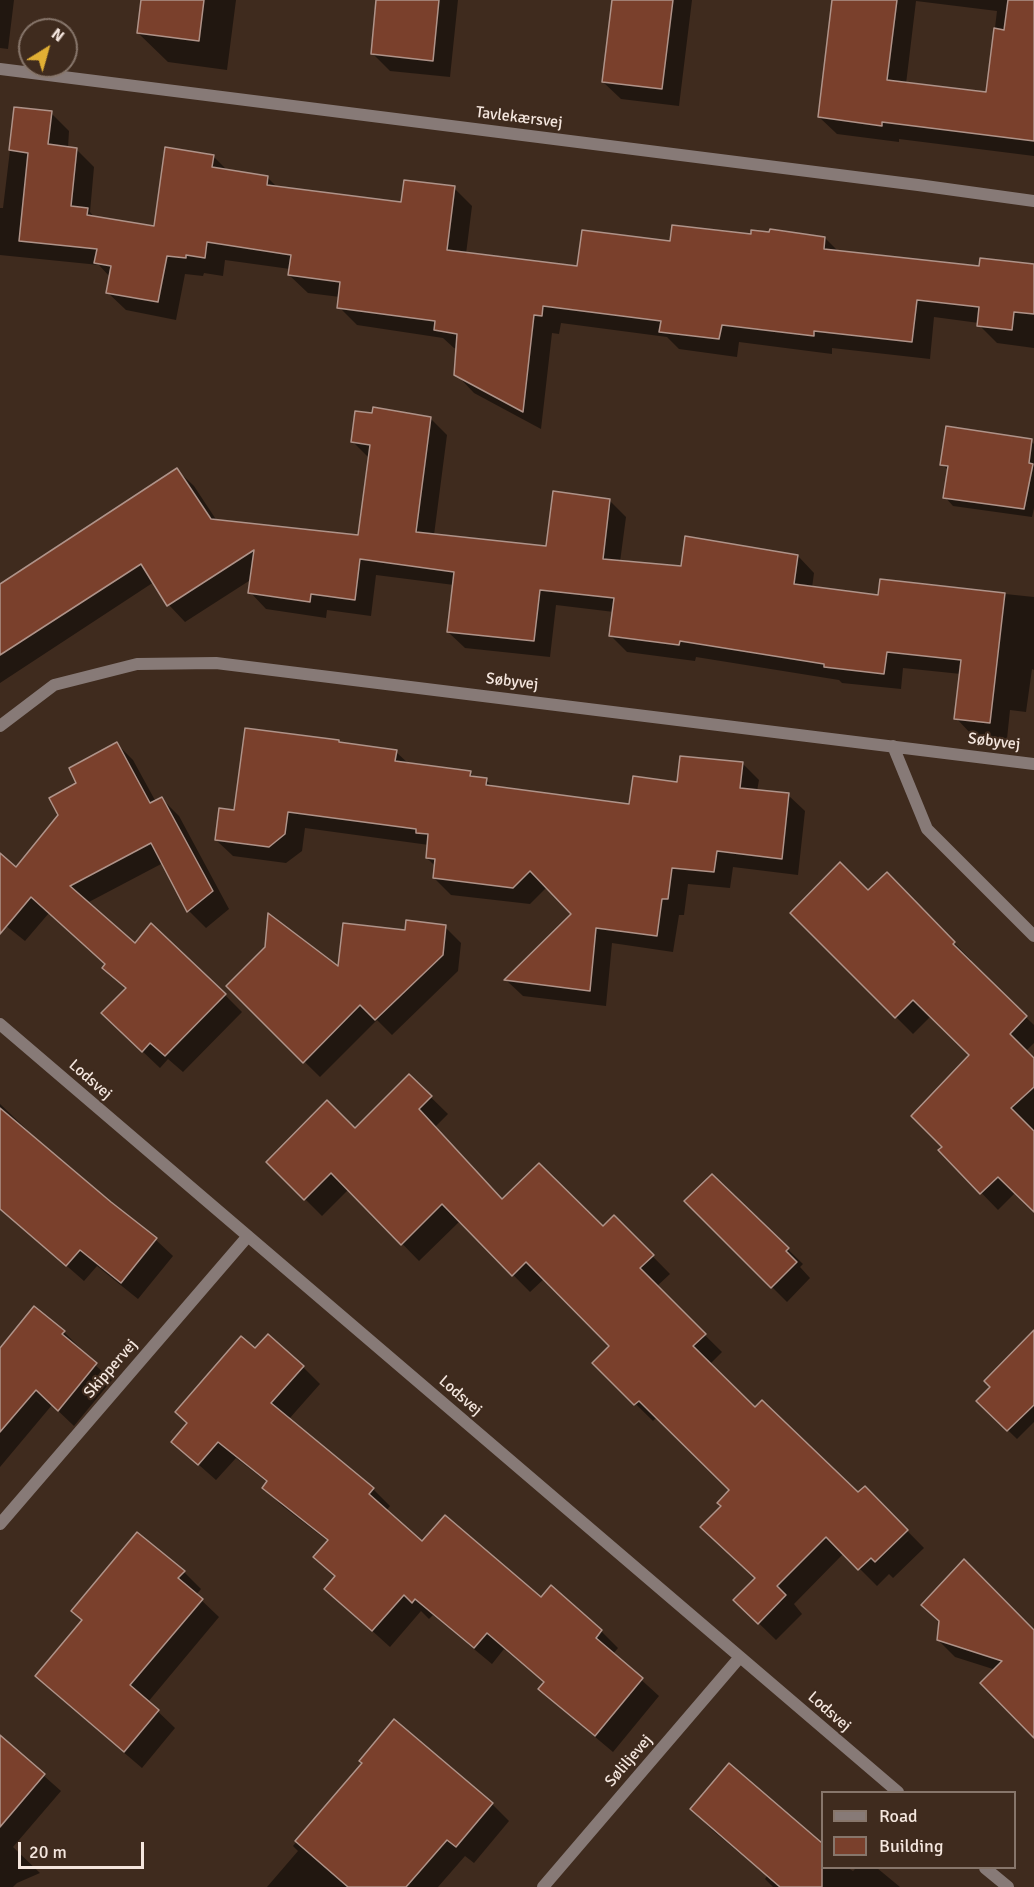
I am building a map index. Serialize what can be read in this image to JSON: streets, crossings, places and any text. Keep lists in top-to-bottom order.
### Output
{
  "streets": {
    "street": [
      "Tavlekærsvej",
      "Søbyvej",
      "Lodsvej",
      "Skippervej",
      "Søliljevej"
    ]
  },
  "crossings": [
    ["Lodsvej", "Skippervej"],
    ["Lodsvej", "Søliljevej"]
  ],
  "legend": ["Road", "Building"],
  "scale_bar": "20 m",
  "north": "top right"
}
